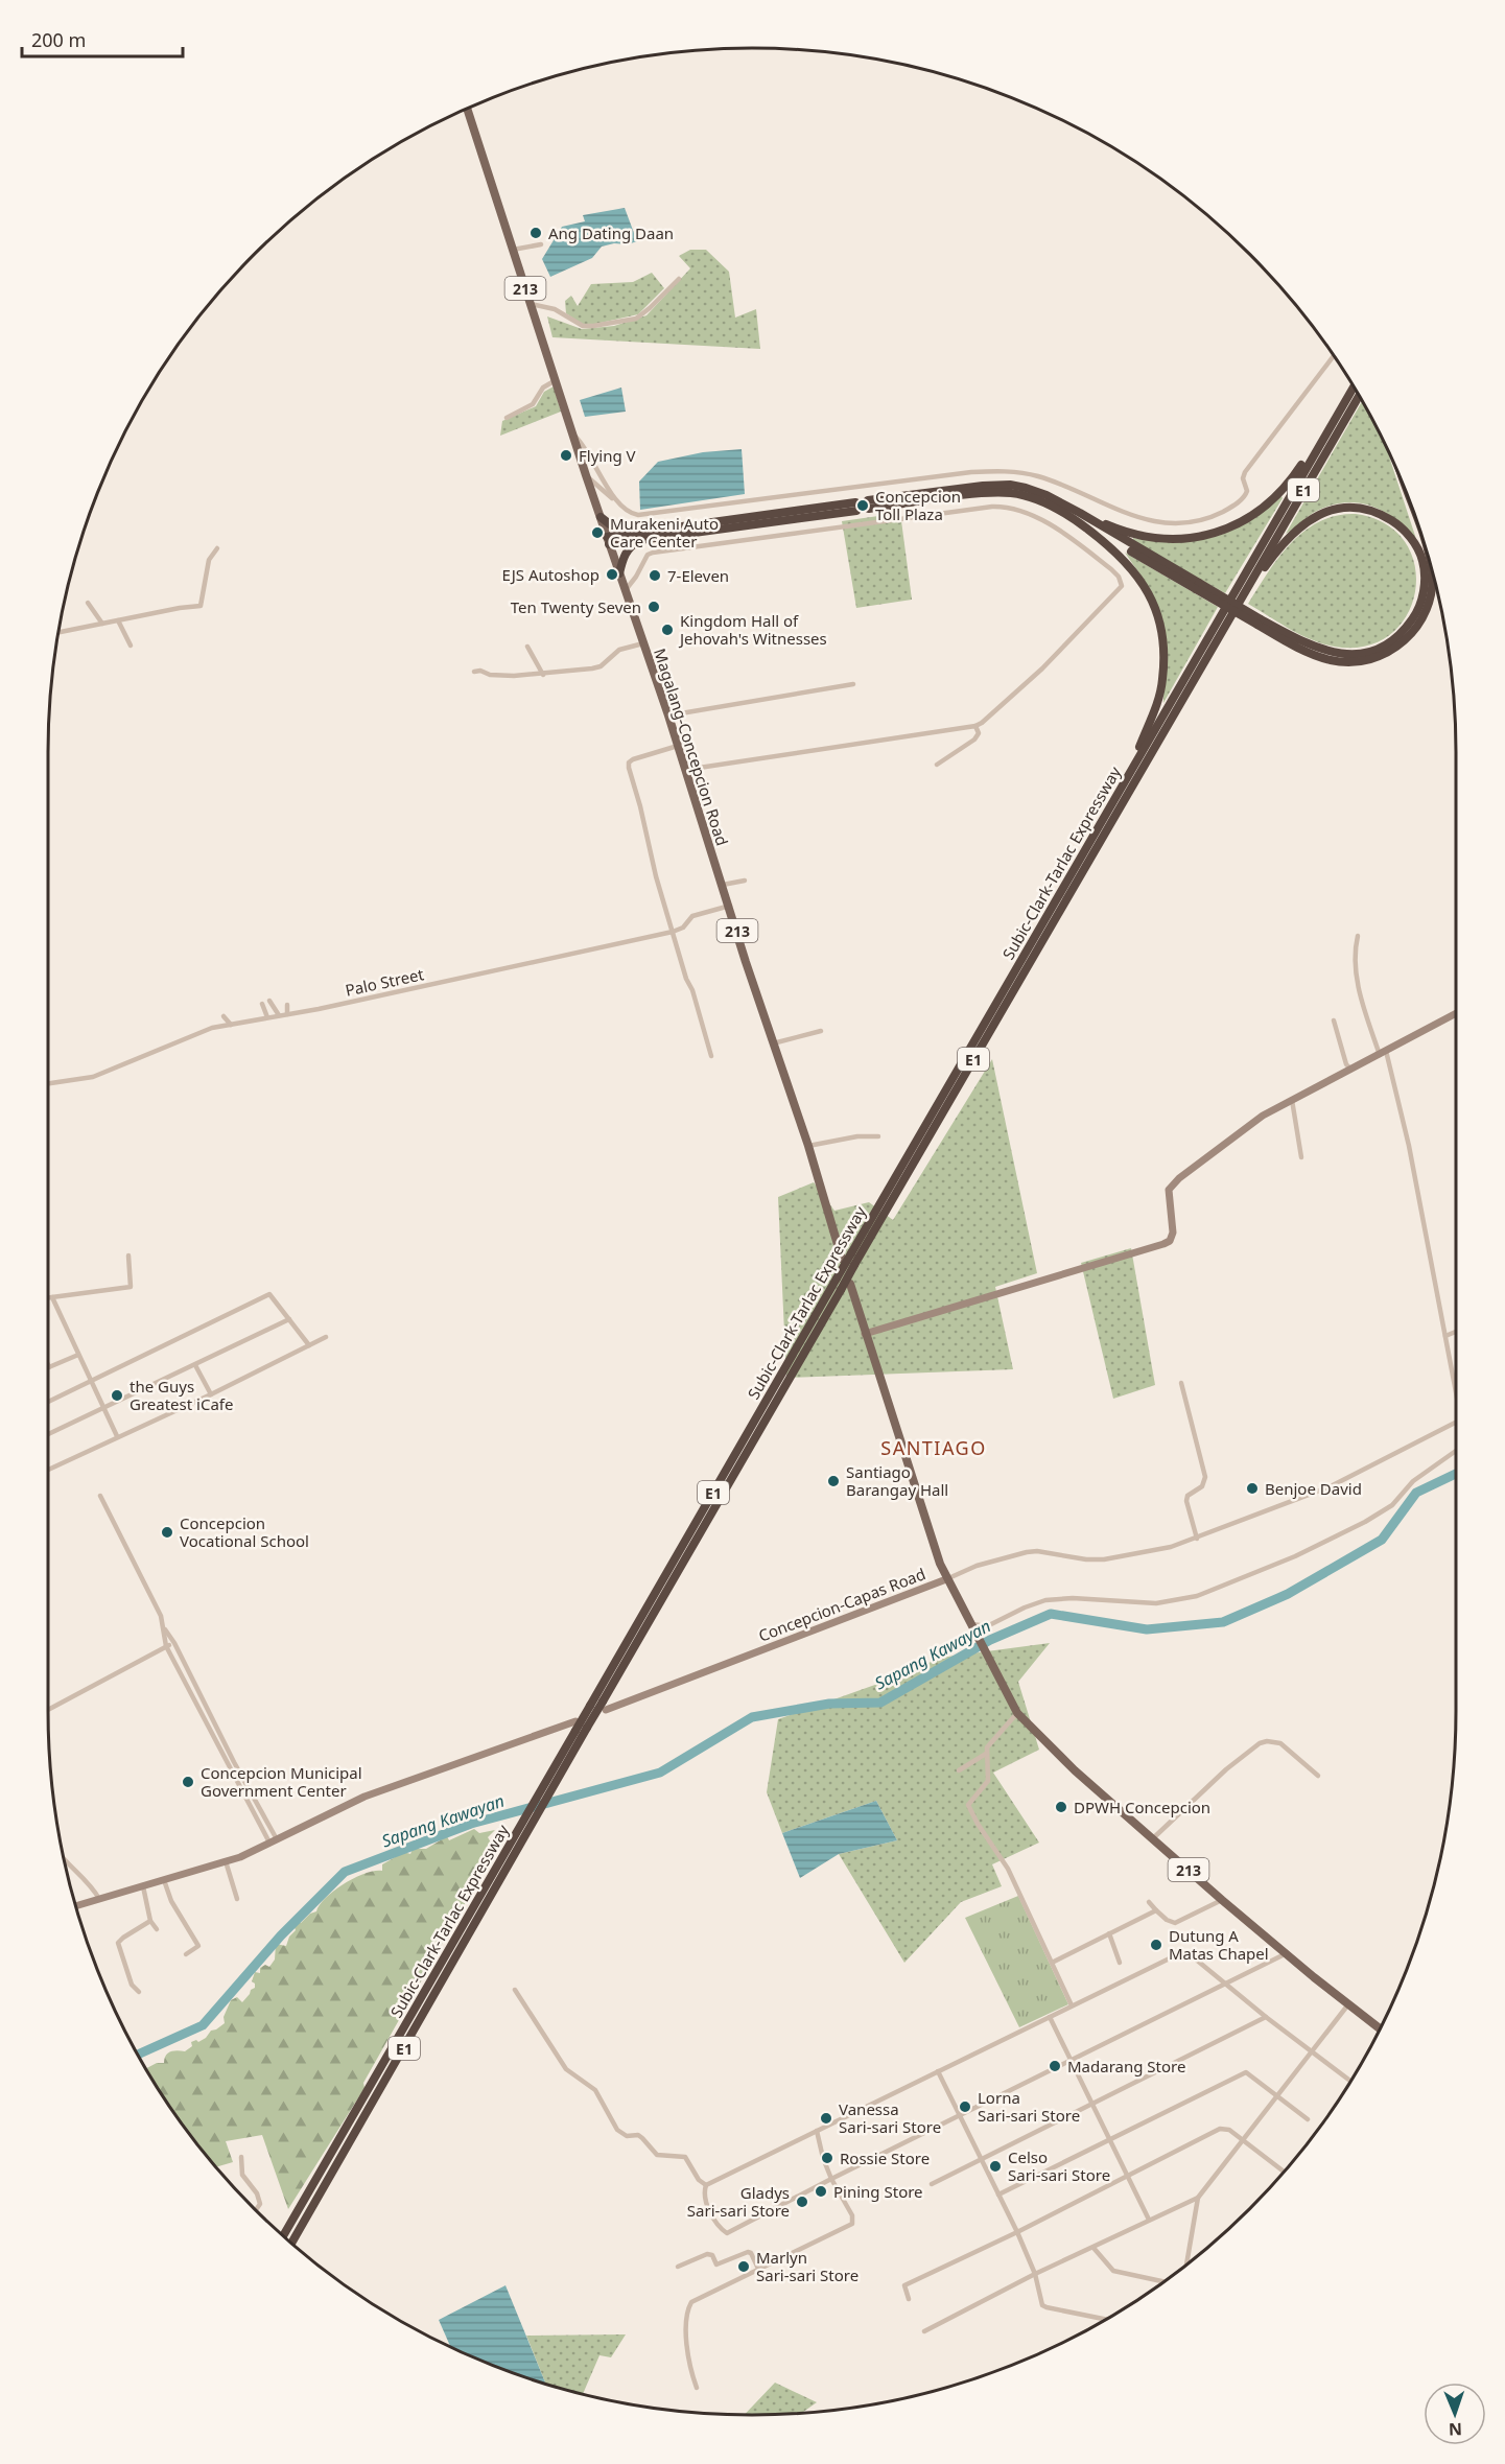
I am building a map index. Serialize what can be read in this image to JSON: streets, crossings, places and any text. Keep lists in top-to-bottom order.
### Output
{
  "streets": {
    "highway": ["E1", "Subic-Clark-Tarlac Expressway"],
    "main road": ["213", "Magalang-Concepcion Road", "Concepcion-Capas Road"],
    "street": ["Palo Street"]
  },
  "crossings": [
    ["213", "Concepcion-Capas Road"],
    ["Magalang-Concepcion Road", "Palo Street"],
    ["Subic-Clark-Tarlac Expressway", "Concepcion-Capas Road"]
  ],
  "districts": ["SANTIAGO"],
  "water": ["Sapang Kawayan"],
  "places": [
    "Ang Dating Daan",
    "Flying V",
    "Concepcion Toll Plaza",
    "Murakeni Auto Care Center",
    "EJS Autoshop",
    "7-Eleven",
    "Ten Twenty Seven",
    "Kingdom Hall of Jehovah's Witnesses",
    "the Guys Greatest iCafe",
    "Santiago Barangay Hall",
    "Benjoe David",
    "Concepcion Vocational School",
    "Concepcion Municipal Government Center",
    "DPWH Concepcion",
    "Dutung A Matas Chapel",
    "Madarang Store",
    "Lorna Sari-sari Store",
    "Vanessa Sari-sari Store",
    "Rossie Store",
    "Celso Sari-sari Store",
    "Pining Store",
    "Gladys Sari-sari Store",
    "Marlyn Sari-sari Store"
  ],
  "scale_bar": "200 m",
  "north": "bottom"
}
